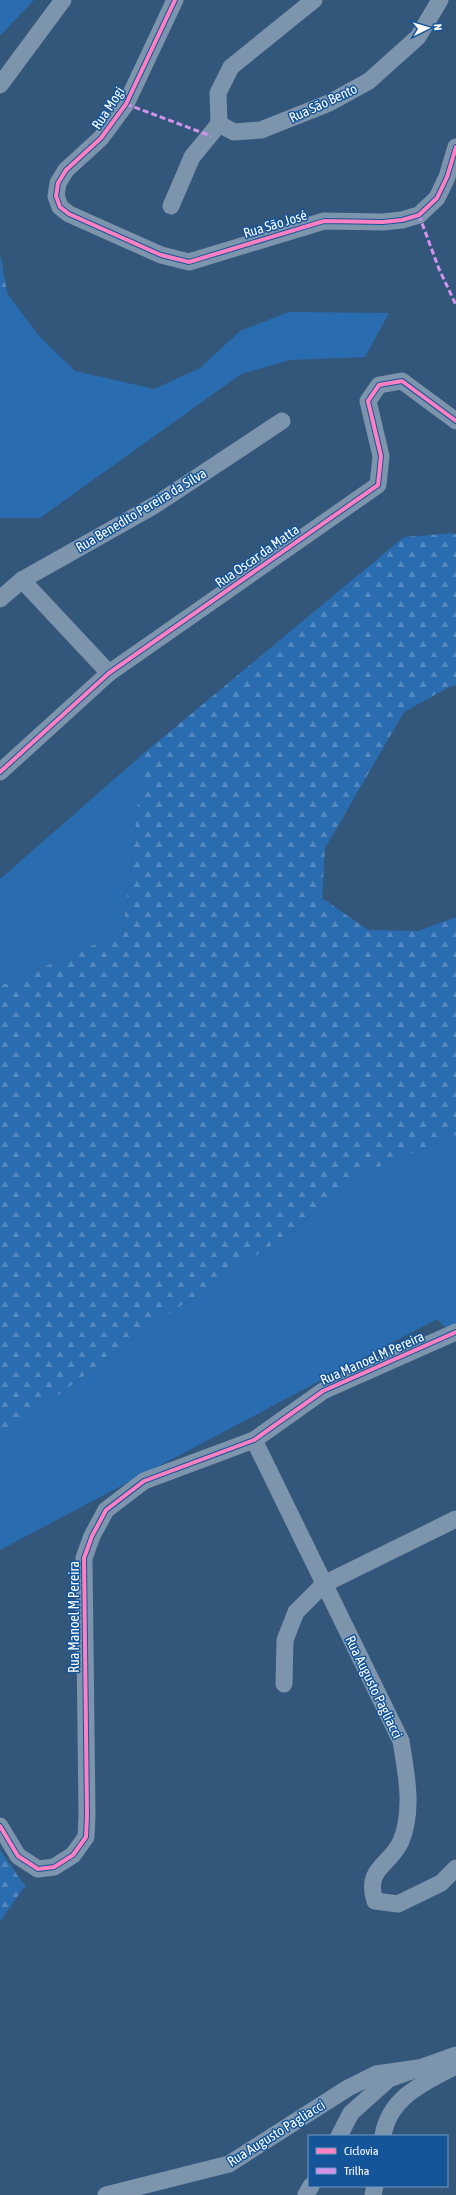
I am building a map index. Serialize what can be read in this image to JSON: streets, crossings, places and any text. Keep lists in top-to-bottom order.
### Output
{
  "streets": {
    "street": [
      "Rua São Bento",
      "Rua Mogi",
      "Rua São José",
      "Rua Benedito Pereira da Silva",
      "Rua Oscar da Matta",
      "Rua Manoel M Pereira",
      "Rua Augusto Pagliacci"
    ]
  },
  "crossings": [
    ["Rua Mogi", "Rua São José"],
    ["Rua Manoel M Pereira", "Rua Augusto Pagliacci"]
  ],
  "legend": ["Ciclovia", "Trilha"],
  "north": "right"
}
